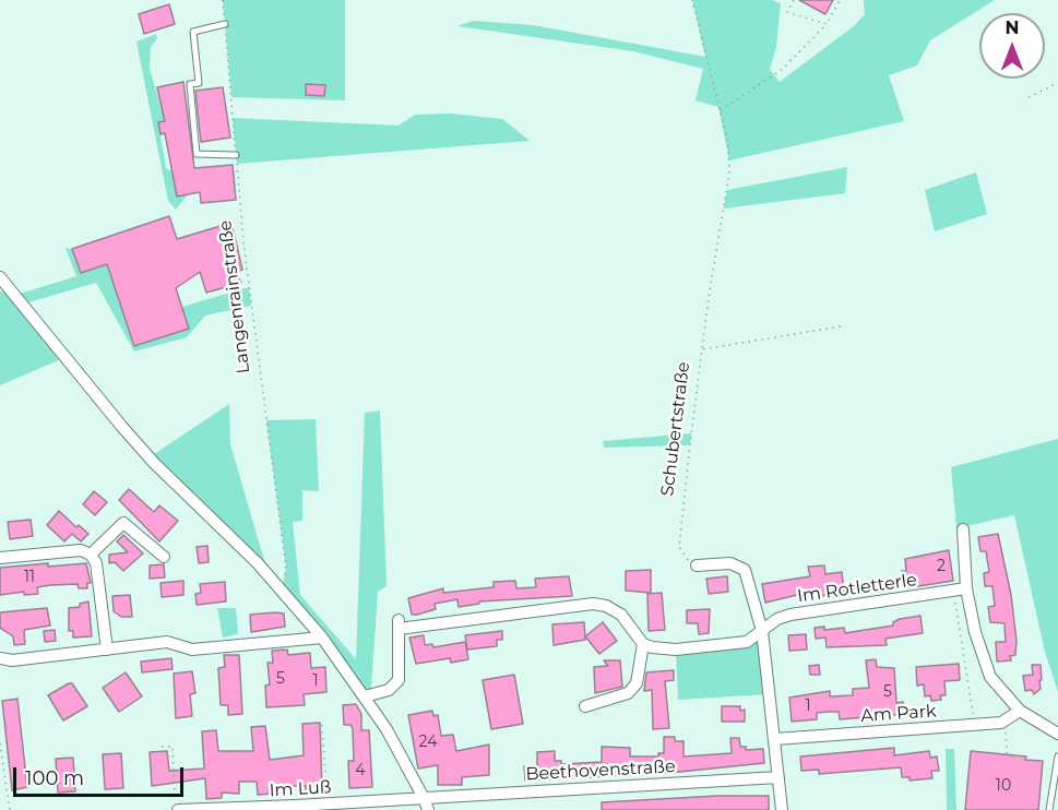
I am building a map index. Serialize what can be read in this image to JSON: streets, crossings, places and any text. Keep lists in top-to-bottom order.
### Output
{
  "streets": {
    "street": [
      "Im Rotletterle",
      "Am Park",
      "Beethovenstraße",
      "Im Luß"
    ],
    "path": ["Langenrainstraße", "Schubertstraße"]
  },
  "crossings": [
    ["Beethovenstraße", "Im Luß"]
  ],
  "house_numbers": [
    "2",
    "11",
    "5",
    "1",
    "5",
    "1",
    "24",
    "4",
    "10"
  ],
  "scale_bar": "100 m",
  "north": "top"
}
